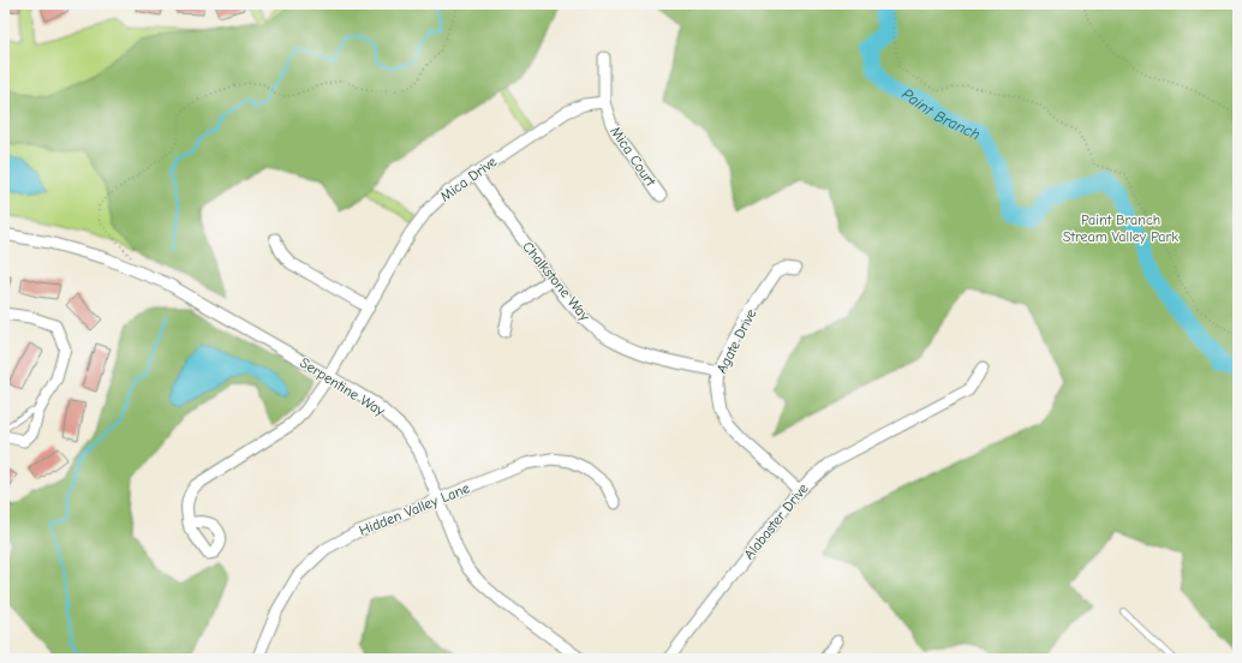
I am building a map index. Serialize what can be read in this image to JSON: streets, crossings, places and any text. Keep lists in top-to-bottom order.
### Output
{
  "streets": {
    "street": [
      "Mica Court",
      "Mica Drive",
      "Chalkstone Way",
      "Agate Drive",
      "Serpentine Way",
      "Hidden Valley Lane",
      "Alabaster Drive"
    ]
  },
  "crossings": [
    ["Mica Court", "Mica Drive"],
    ["Mica Drive", "Chalkstone Way"],
    ["Mica Drive", "Serpentine Way"],
    ["Chalkstone Way", "Agate Drive"],
    ["Agate Drive", "Alabaster Drive"],
    ["Serpentine Way", "Hidden Valley Lane"]
  ],
  "water": ["Paint Branch"],
  "parks": ["Paint Branch Stream Valley Park"]
}
